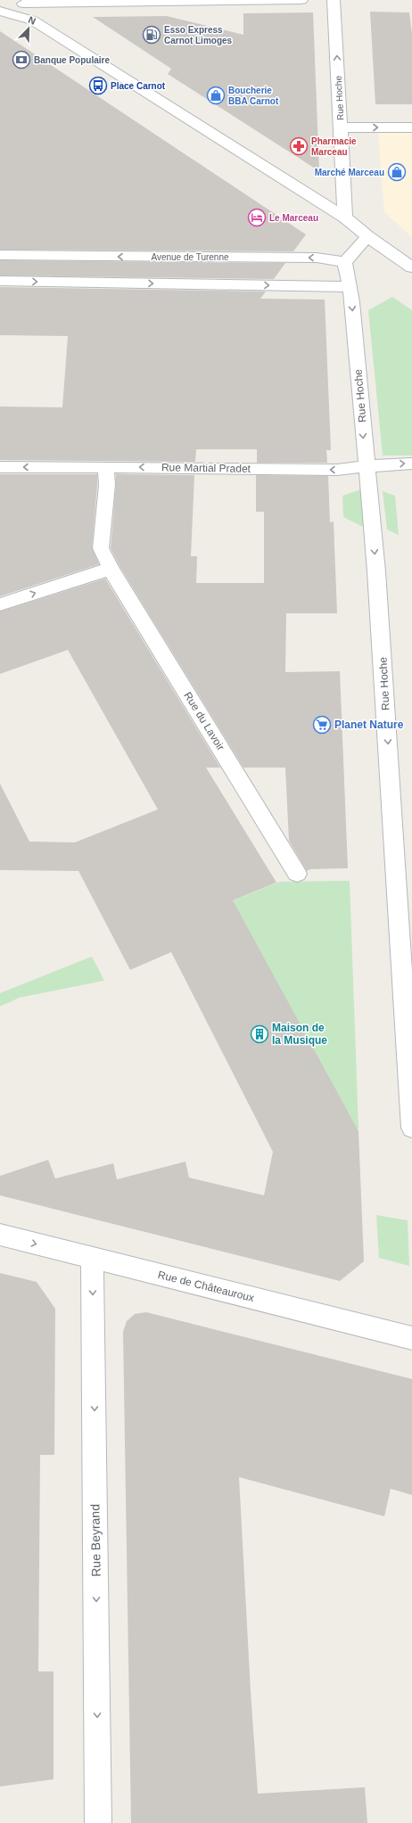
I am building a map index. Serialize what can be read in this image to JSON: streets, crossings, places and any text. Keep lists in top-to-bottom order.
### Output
{
  "streets": {
    "street": [
      "Rue Hoche",
      "Avenue de Turenne",
      "Rue Martial Pradet",
      "Rue du Lavoir",
      "Rue de Châteauroux",
      "Rue Beyrand"
    ]
  },
  "crossings": [
    ["Rue Hoche", "Avenue de Turenne"],
    ["Rue Hoche", "Rue Martial Pradet"],
    ["Rue Martial Pradet", "Rue du Lavoir"],
    ["Rue de Châteauroux", "Rue Beyrand"]
  ],
  "one_way": ["Rue Beyrand"],
  "places": {
    "fuel station": ["Esso Express Carnot Limoges"],
    "bank": ["Banque Populaire"],
    "bus stop": ["Place Carnot"],
    "shop": ["Boucherie BBA Carnot", "Marché Marceau"],
    "pharmacy": ["Pharmacie Marceau"],
    "hotel": ["Le Marceau"],
    "supermarket": ["Planet Nature"],
    "building": ["Maison de la Musique"]
  },
  "north": "top right"
}
